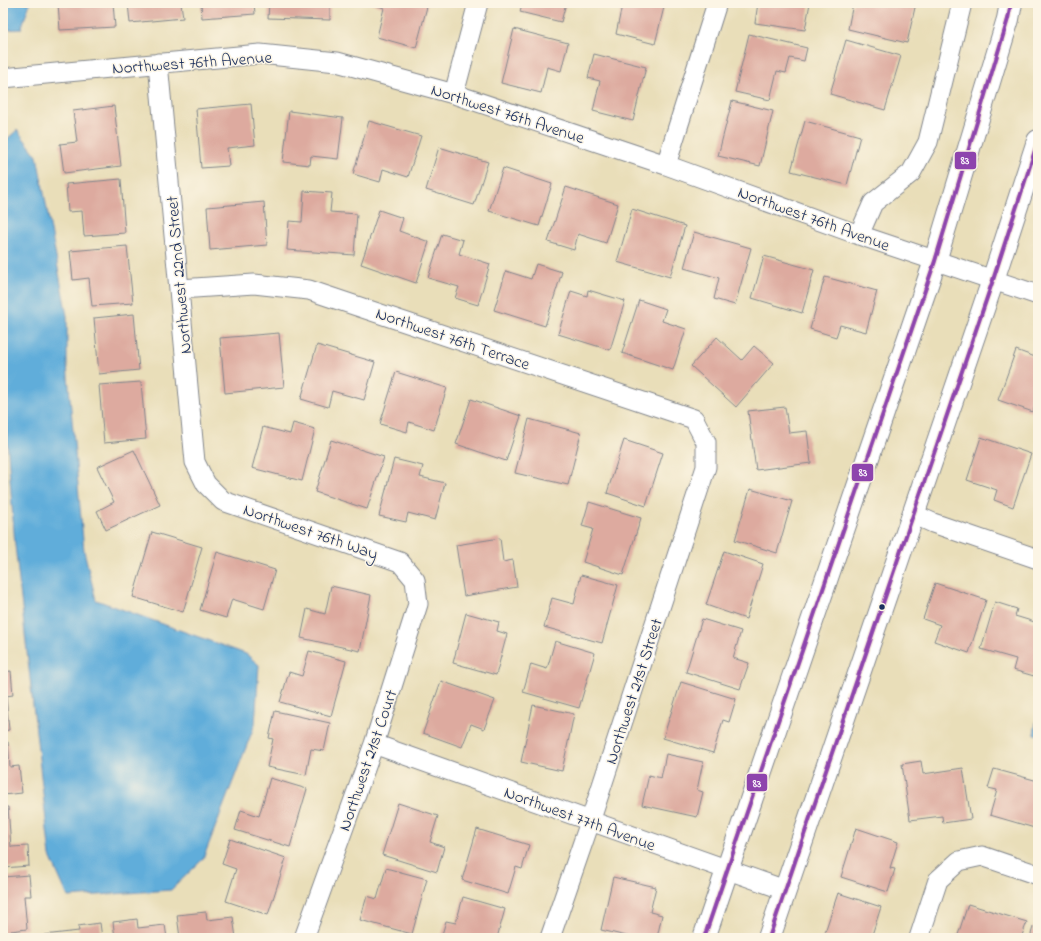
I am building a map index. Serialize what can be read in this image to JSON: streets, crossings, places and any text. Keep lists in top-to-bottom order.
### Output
{
  "streets": {
    "street": [
      "Northwest 76th Avenue",
      "Northwest 22nd Street",
      "Northwest 76th Terrace",
      "Northwest 76th Way",
      "Northwest 21st Street",
      "Northwest 21st Court",
      "Northwest 77th Avenue"
    ]
  },
  "crossings": [
    ["Northwest 76th Avenue", "Northwest 22nd Street"],
    ["Northwest 22nd Street", "Northwest 76th Terrace"],
    ["Northwest 22nd Street", "Northwest 76th Way"],
    ["Northwest 76th Terrace", "Northwest 21st Street"],
    ["Northwest 76th Way", "Northwest 21st Court"],
    ["Northwest 21st Street", "Northwest 77th Avenue"],
    ["Northwest 21st Court", "Northwest 77th Avenue"]
  ],
  "lines": ["transit line 83"]
}
